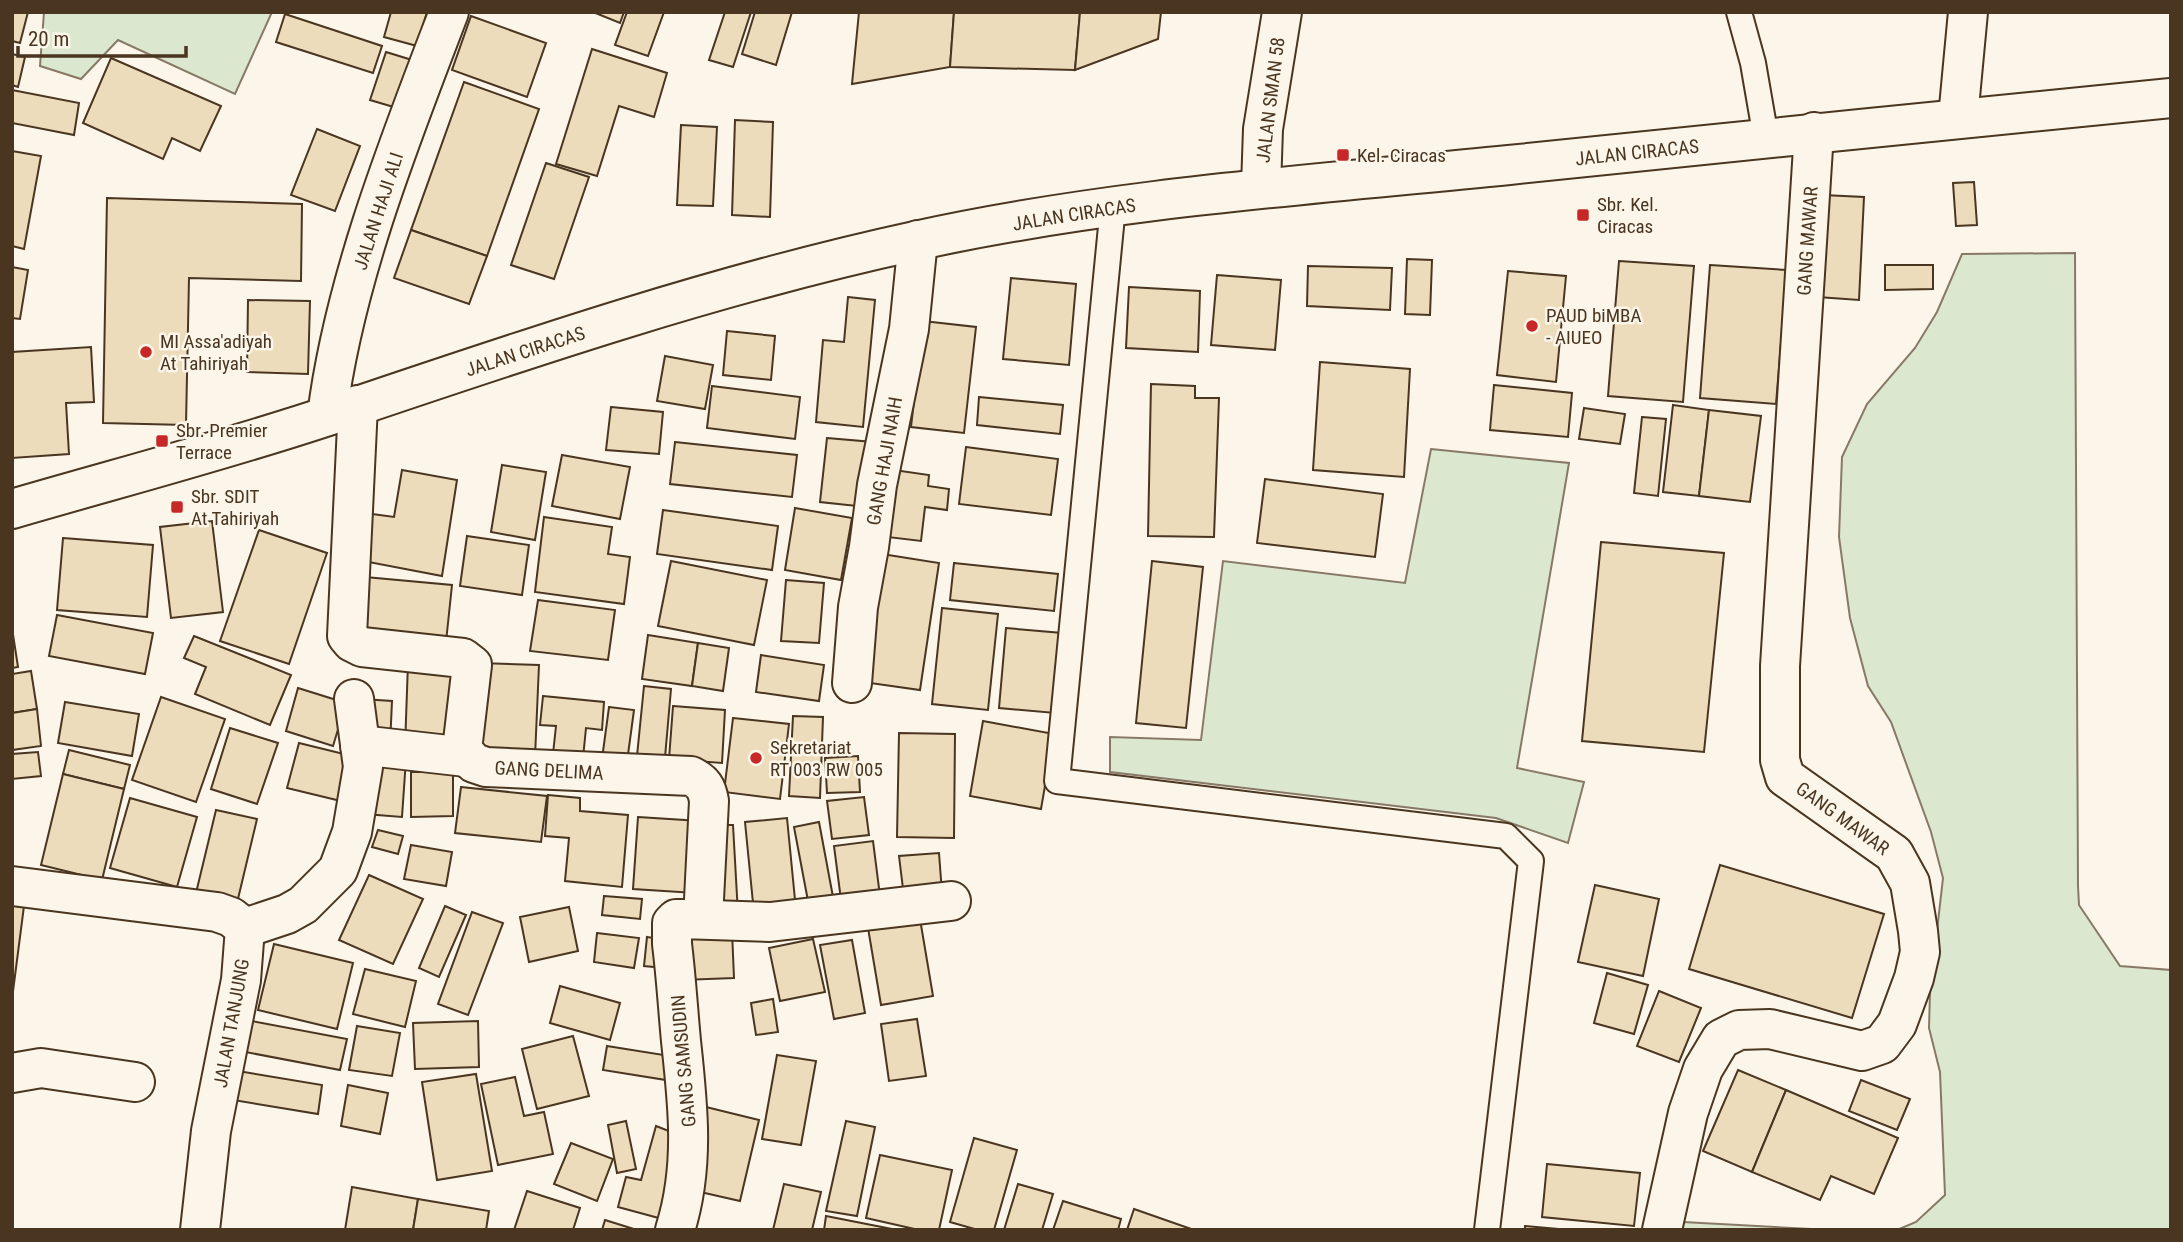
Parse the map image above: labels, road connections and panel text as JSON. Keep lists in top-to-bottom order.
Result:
{
  "streets": {
    "street": [
      "JALAN SMAN 58",
      "JALAN CIRACAS",
      "JALAN HAJI ALI",
      "GANG MAWAR",
      "GANG HAJI NAIH",
      "GANG DELIMA",
      "JALAN TANJUNG",
      "GANG SAMSUDIN"
    ]
  },
  "crossings": [
    ["JALAN SMAN 58", "JALAN CIRACAS"],
    ["JALAN CIRACAS", "JALAN HAJI ALI"],
    ["JALAN CIRACAS", "GANG MAWAR"],
    ["JALAN CIRACAS", "GANG HAJI NAIH"],
    ["JALAN CIRACAS", "GANG DELIMA"],
    ["JALAN HAJI ALI", "GANG DELIMA"],
    ["GANG DELIMA", "GANG SAMSUDIN"]
  ],
  "places": {
    "transit": [
      "Kel. Ciracas",
      "Sbr. Kel. Ciracas",
      "Sbr. Premier Terrace",
      "Sbr. SDIT At Tahiriyah"
    ],
    "other": ["PAUD biMBA - AIUEO", "MI Assa'adiyah At Tahiriyah", "Sekretariat RT 003 RW 005"]
  },
  "scale_bar": "20 m"
}
